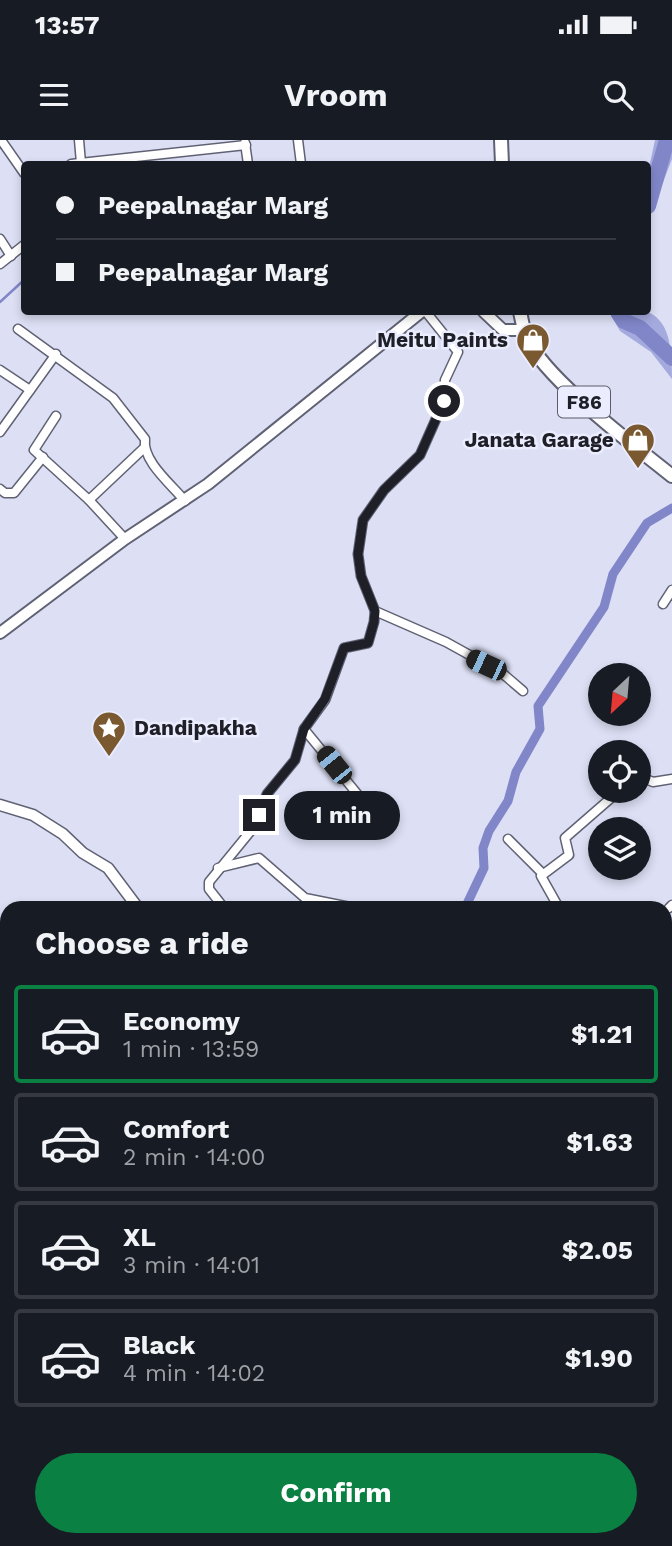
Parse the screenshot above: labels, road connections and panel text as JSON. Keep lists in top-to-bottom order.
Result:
{
  "streets": {
    "main road": ["F86"]
  },
  "places": {
    "shop": ["Meitu Paints", "Janata Garage"],
    "place": ["Dandipakha"]
  },
  "north": "bottom left",
  "page": {
    "status": "13:57",
    "header": "Vroom",
    "banner": ["Peepalnagar Marg", "Peepalnagar Marg"],
    "bubble": "1 min",
    "heading": "Choose a ride",
    "list": [
      {
        "name": "Economy",
        "note": "1 min · 13:59",
        "value": "$1.21"
      },
      {
        "name": "Comfort",
        "note": "2 min · 14:00",
        "value": "$1.63"
      },
      {
        "name": "XL",
        "note": "3 min · 14:01",
        "value": "$2.05"
      },
      {
        "name": "Black",
        "note": "4 min · 14:02",
        "value": "$1.90"
      }
    ],
    "buttons": "Confirm"
  }
}
